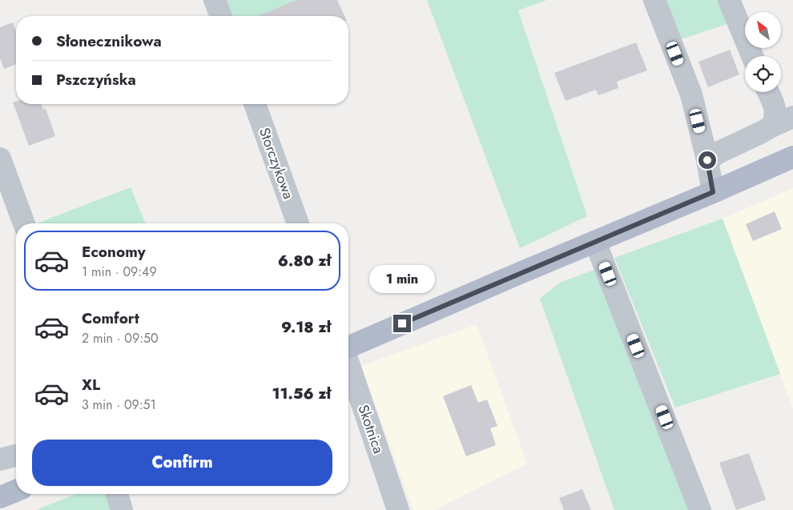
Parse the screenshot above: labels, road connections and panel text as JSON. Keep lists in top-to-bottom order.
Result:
{
  "streets": {
    "street": ["Storczykowa", "Skotnica"]
  },
  "north": "top left",
  "page": {
    "banner": ["Słonecznikowa", "Pszczyńska"],
    "list": [
      {
        "name": "Economy",
        "note": "1 min · 09:49",
        "value": "6.80 zł"
      },
      {
        "name": "Comfort",
        "note": "2 min · 09:50",
        "value": "9.18 zł"
      },
      {
        "name": "XL",
        "note": "3 min · 09:51",
        "value": "11.56 zł"
      }
    ],
    "bubble": "1 min",
    "buttons": "Confirm"
  }
}
